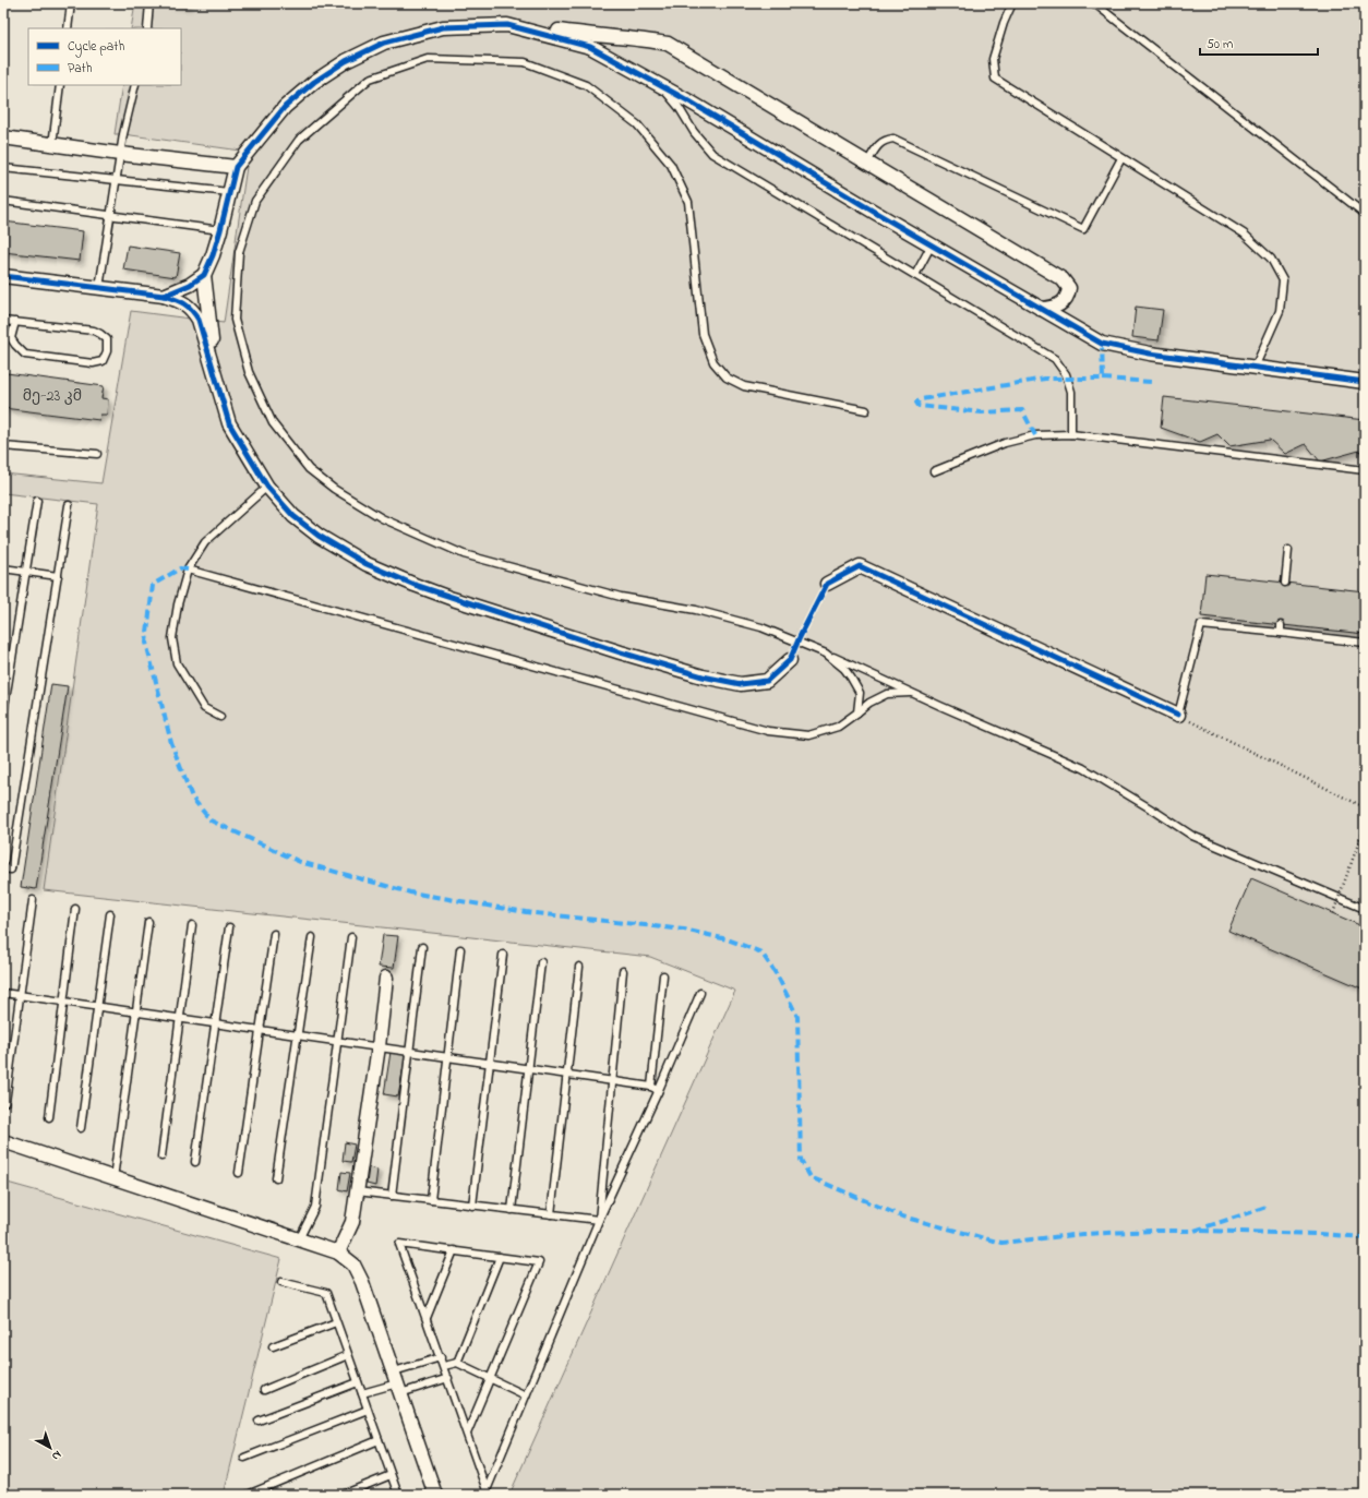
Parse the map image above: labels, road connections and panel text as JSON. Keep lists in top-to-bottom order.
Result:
{
  "house_numbers": ["მე-23 კმ"],
  "legend": ["Cycle path", "Path"],
  "scale_bar": "50 m",
  "north": "bottom right"
}
